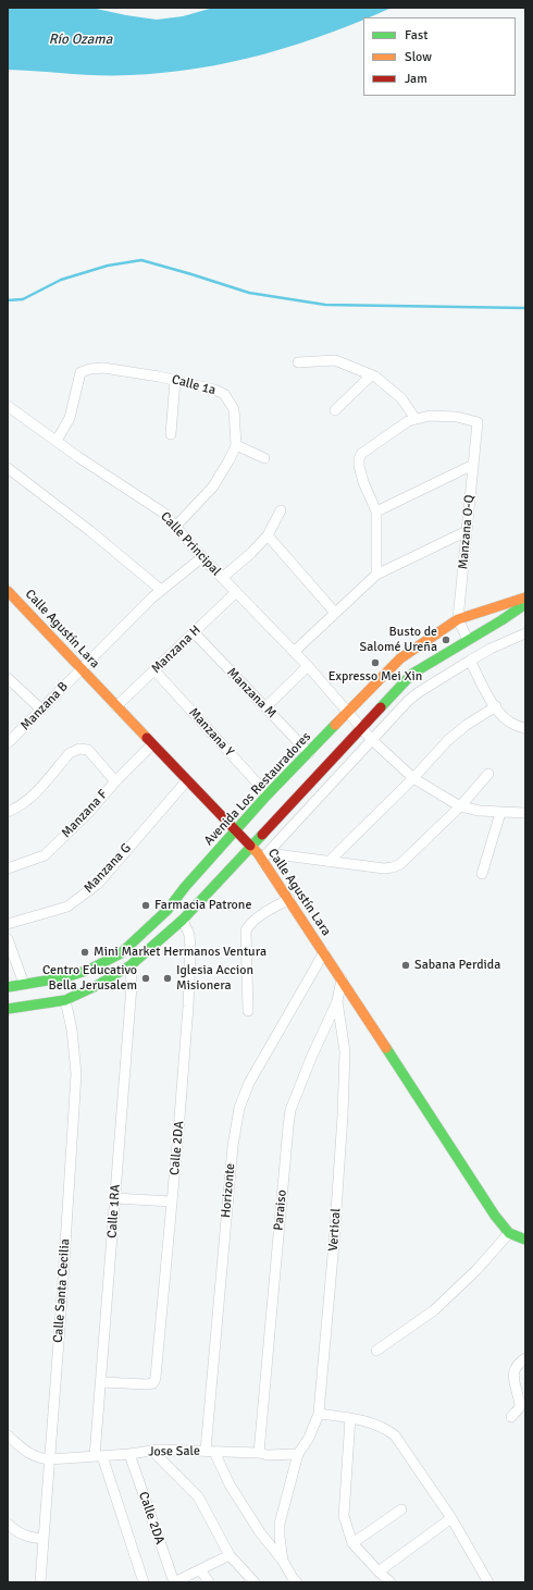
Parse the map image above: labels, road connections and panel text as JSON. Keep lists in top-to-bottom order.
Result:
{
  "streets": {
    "street": [
      "Calle 1a",
      "Manzana O-Q",
      "Calle Principal",
      "Calle Agustín Lara",
      "Manzana H",
      "Manzana M",
      "Manzana B",
      "Manzana Y",
      "Avenida Los Restauradores",
      "Manzana F",
      "Manzana G",
      "Calle 2DA",
      "Horizonte",
      "Paraiso",
      "Calle 1RA",
      "Vertical",
      "Calle Santa Cecilia",
      "Jose Sale"
    ]
  },
  "crossings": [
    ["Calle 1a", "Calle Principal"],
    ["Manzana O-Q", "Avenida Los Restauradores"],
    ["Calle Principal", "Manzana H"],
    ["Calle Principal", "Manzana B"],
    ["Calle Principal", "Avenida Los Restauradores"],
    ["Calle Agustín Lara", "Manzana H"],
    ["Calle Agustín Lara", "Manzana B"],
    ["Calle Agustín Lara", "Avenida Los Restauradores"],
    ["Calle Agustín Lara", "Manzana F"],
    ["Calle Agustín Lara", "Manzana G"],
    ["Calle Agustín Lara", "Horizonte"],
    ["Calle Agustín Lara", "Paraiso"],
    ["Manzana H", "Manzana M"],
    ["Manzana H", "Manzana Y"],
    ["Manzana M", "Avenida Los Restauradores"],
    ["Manzana Y", "Avenida Los Restauradores"],
    ["Calle 2DA", "Calle 1RA"],
    ["Calle 2DA", "Jose Sale"],
    ["Horizonte", "Jose Sale"],
    ["Paraiso", "Vertical"],
    ["Paraiso", "Jose Sale"],
    ["Calle 1RA", "Jose Sale"],
    ["Vertical", "Jose Sale"],
    ["Calle Santa Cecilia", "Jose Sale"]
  ],
  "water": ["Río Ozama"],
  "places": [
    "Busto de Salomé Ureña",
    "Expresso Mei Xin",
    "Farmacia Patrone",
    "Mini Market Hermanos Ventura",
    "Sabana Perdida",
    "Centro Educativo Bella Jerusalem",
    "Iglesia Accion Misionera"
  ],
  "legend": ["Fast", "Slow", "Jam"]
}
